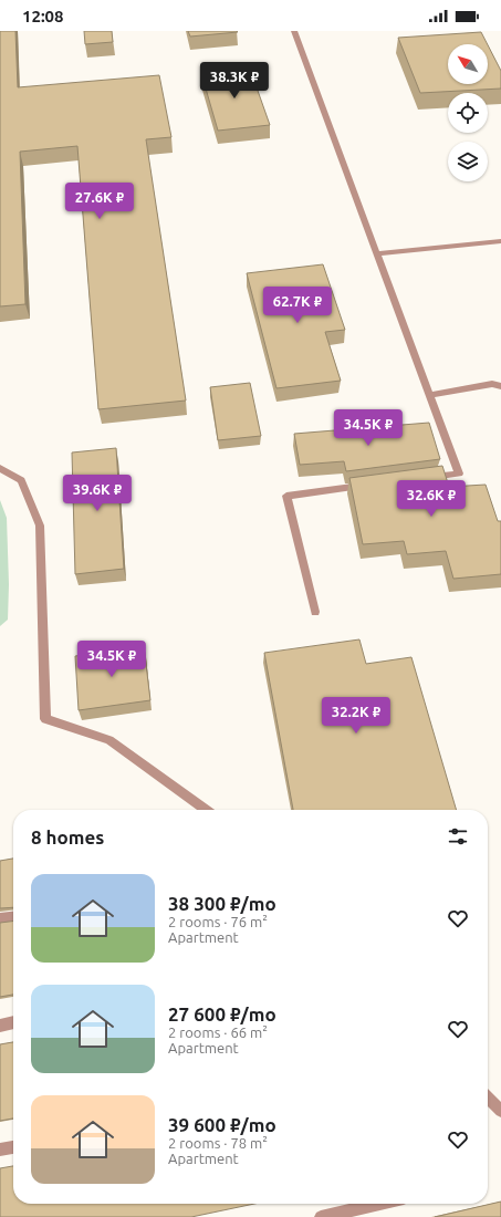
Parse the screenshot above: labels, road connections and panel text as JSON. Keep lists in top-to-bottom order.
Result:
{
  "north": "top left",
  "page": {
    "status": "12:08",
    "price": [
      "38.3K ₽",
      "27.6K ₽",
      "62.7K ₽",
      "34.5K ₽",
      "39.6K ₽",
      "32.6K ₽",
      "34.5K ₽",
      "32.2K ₽"
    ],
    "heading": "8 homes",
    "list": [
      {
        "name": "38 300 ₽/mo",
        "note": "2 rooms · 76 m² · Apartment"
      },
      {
        "name": "27 600 ₽/mo",
        "note": "2 rooms · 66 m² · Apartment"
      },
      {
        "name": "39 600 ₽/mo",
        "note": "2 rooms · 78 m² · Apartment"
      }
    ]
  }
}
